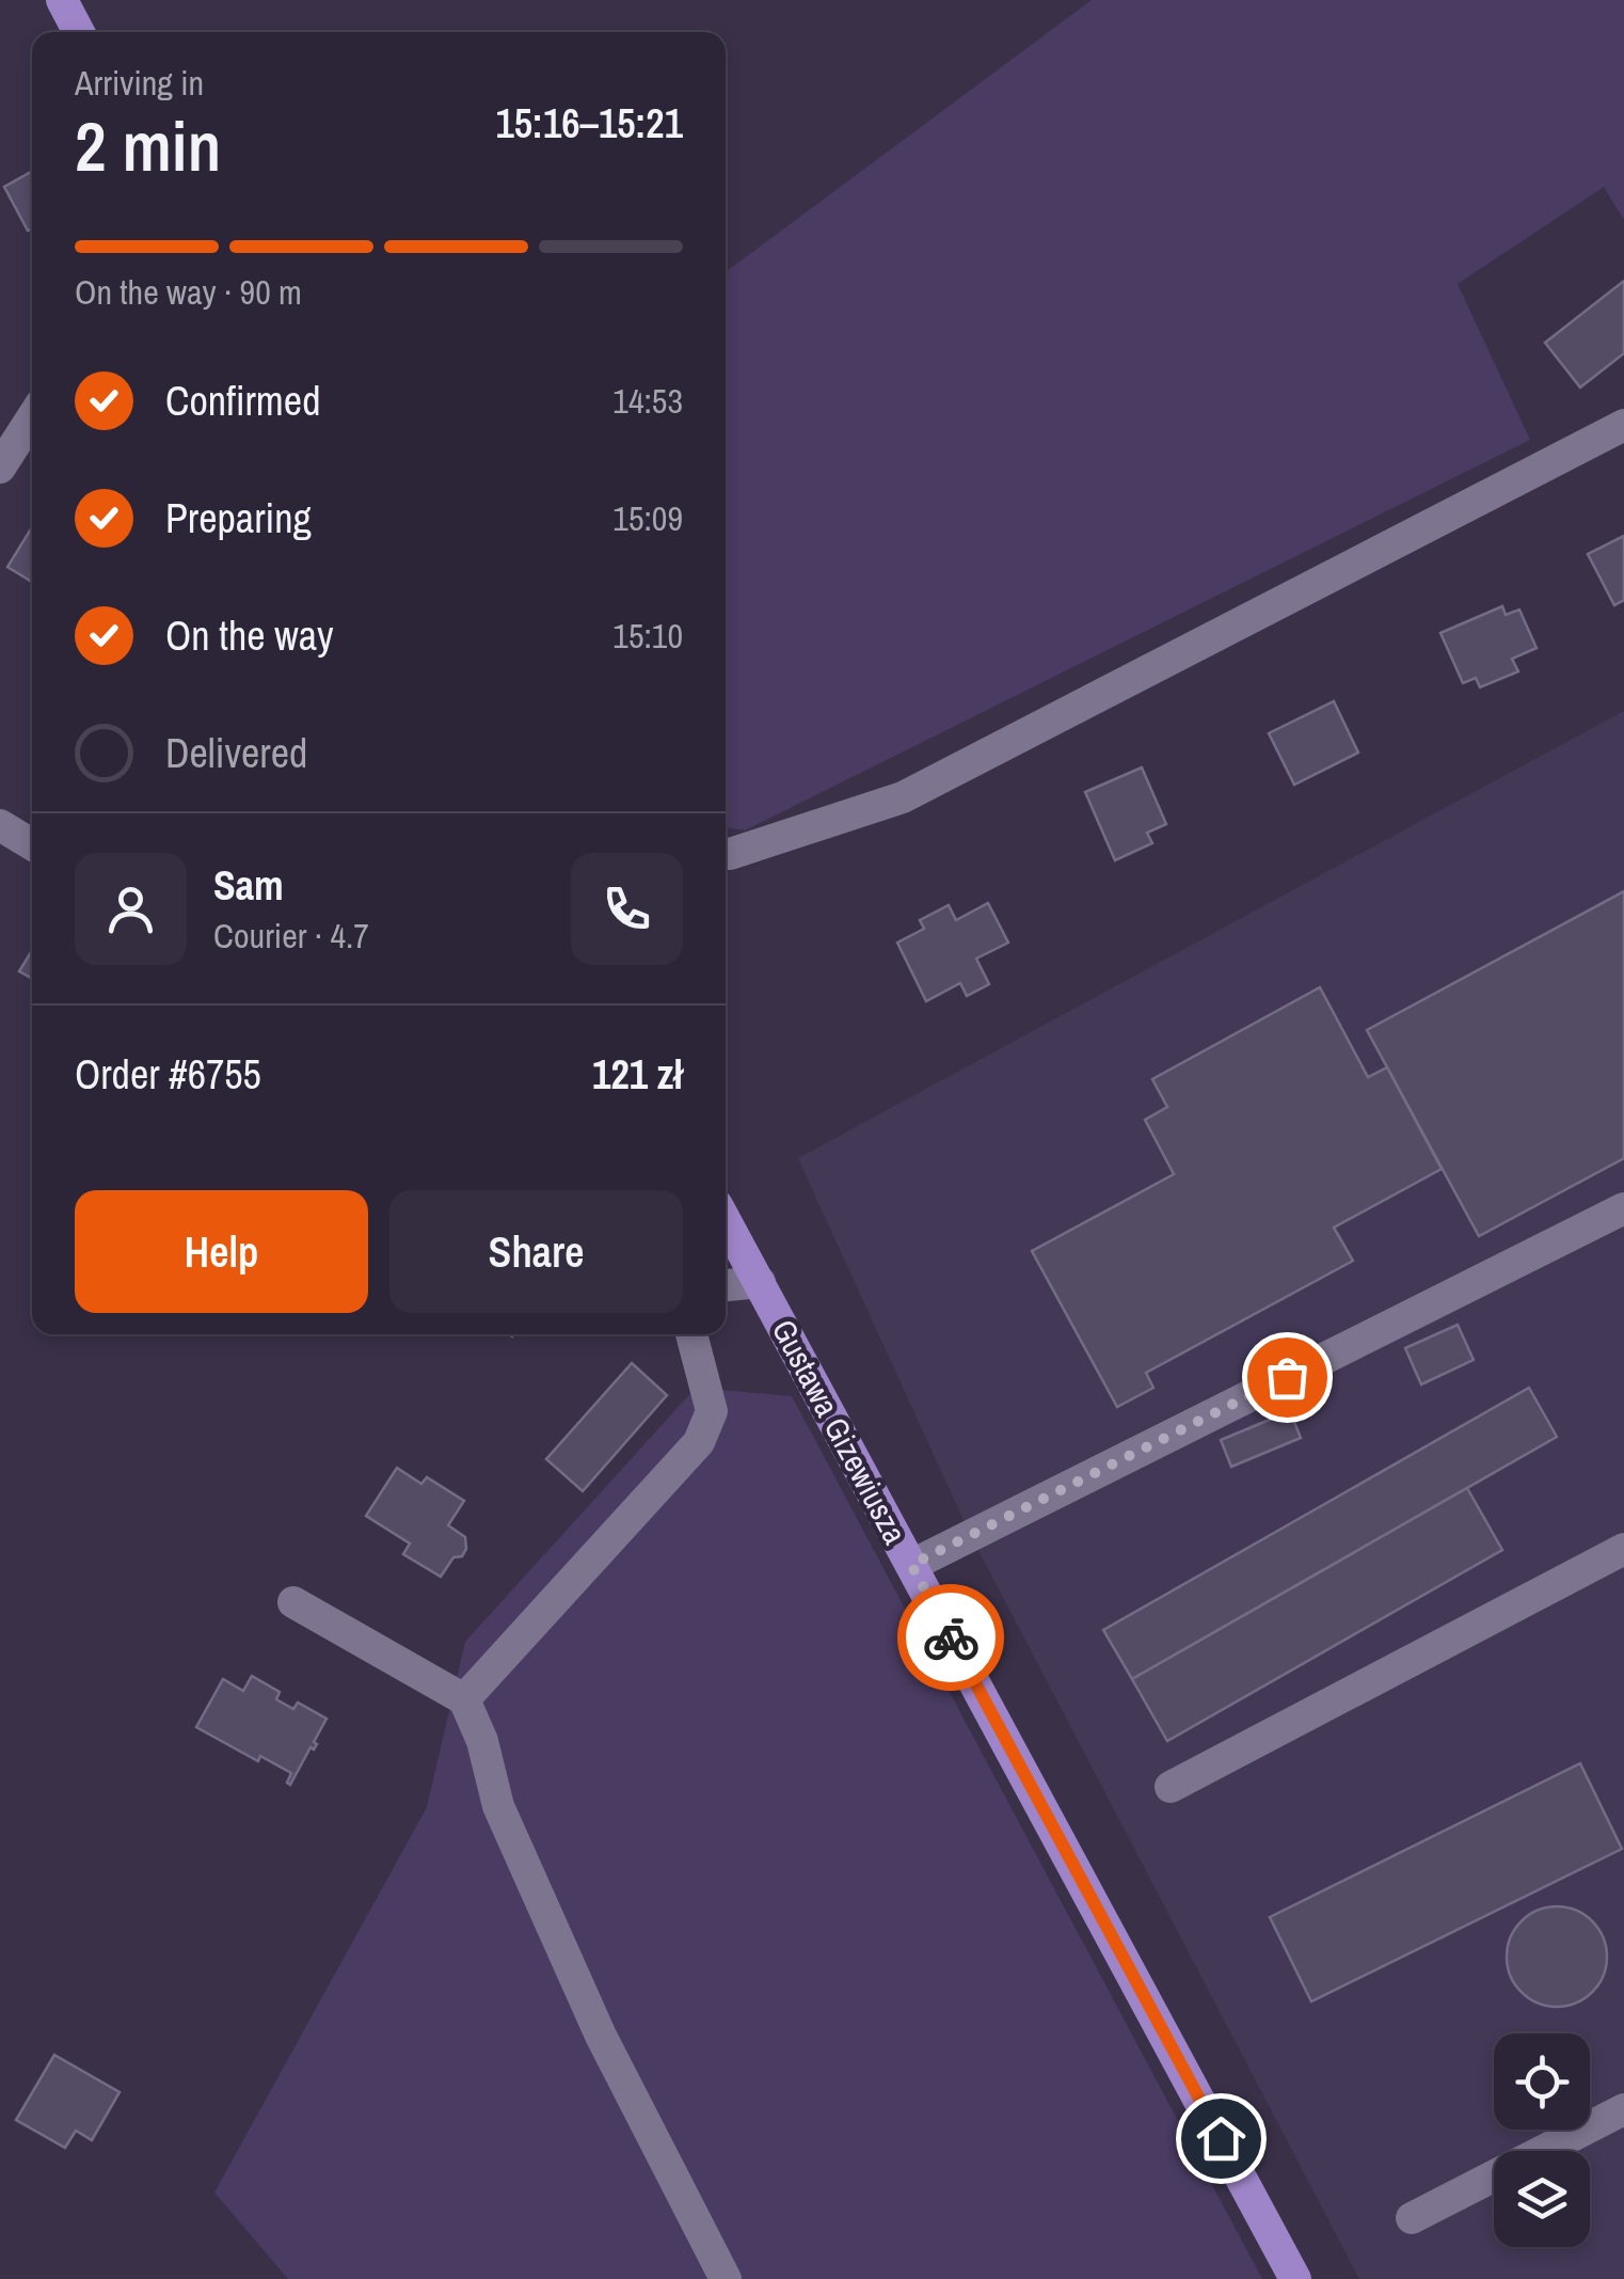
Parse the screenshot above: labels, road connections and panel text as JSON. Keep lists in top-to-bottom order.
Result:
{
  "streets": {
    "main road": ["Gustawa Gizewiusza"]
  },
  "page": {
    "heading": ["2 min", "Arriving in", "15:16–15:21"],
    "panel": [
      "Sam",
      "Courier · 4.7",
      "Order #6755",
      "121 zł"
    ],
    "bar": "On the way · 90 m",
    "list": [
      ["Confirmed", "14:53"],
      ["Preparing", "15:09"],
      ["On the way", "15:10"],
      "Delivered"
    ],
    "buttons": ["Help", "Share"]
  }
}
